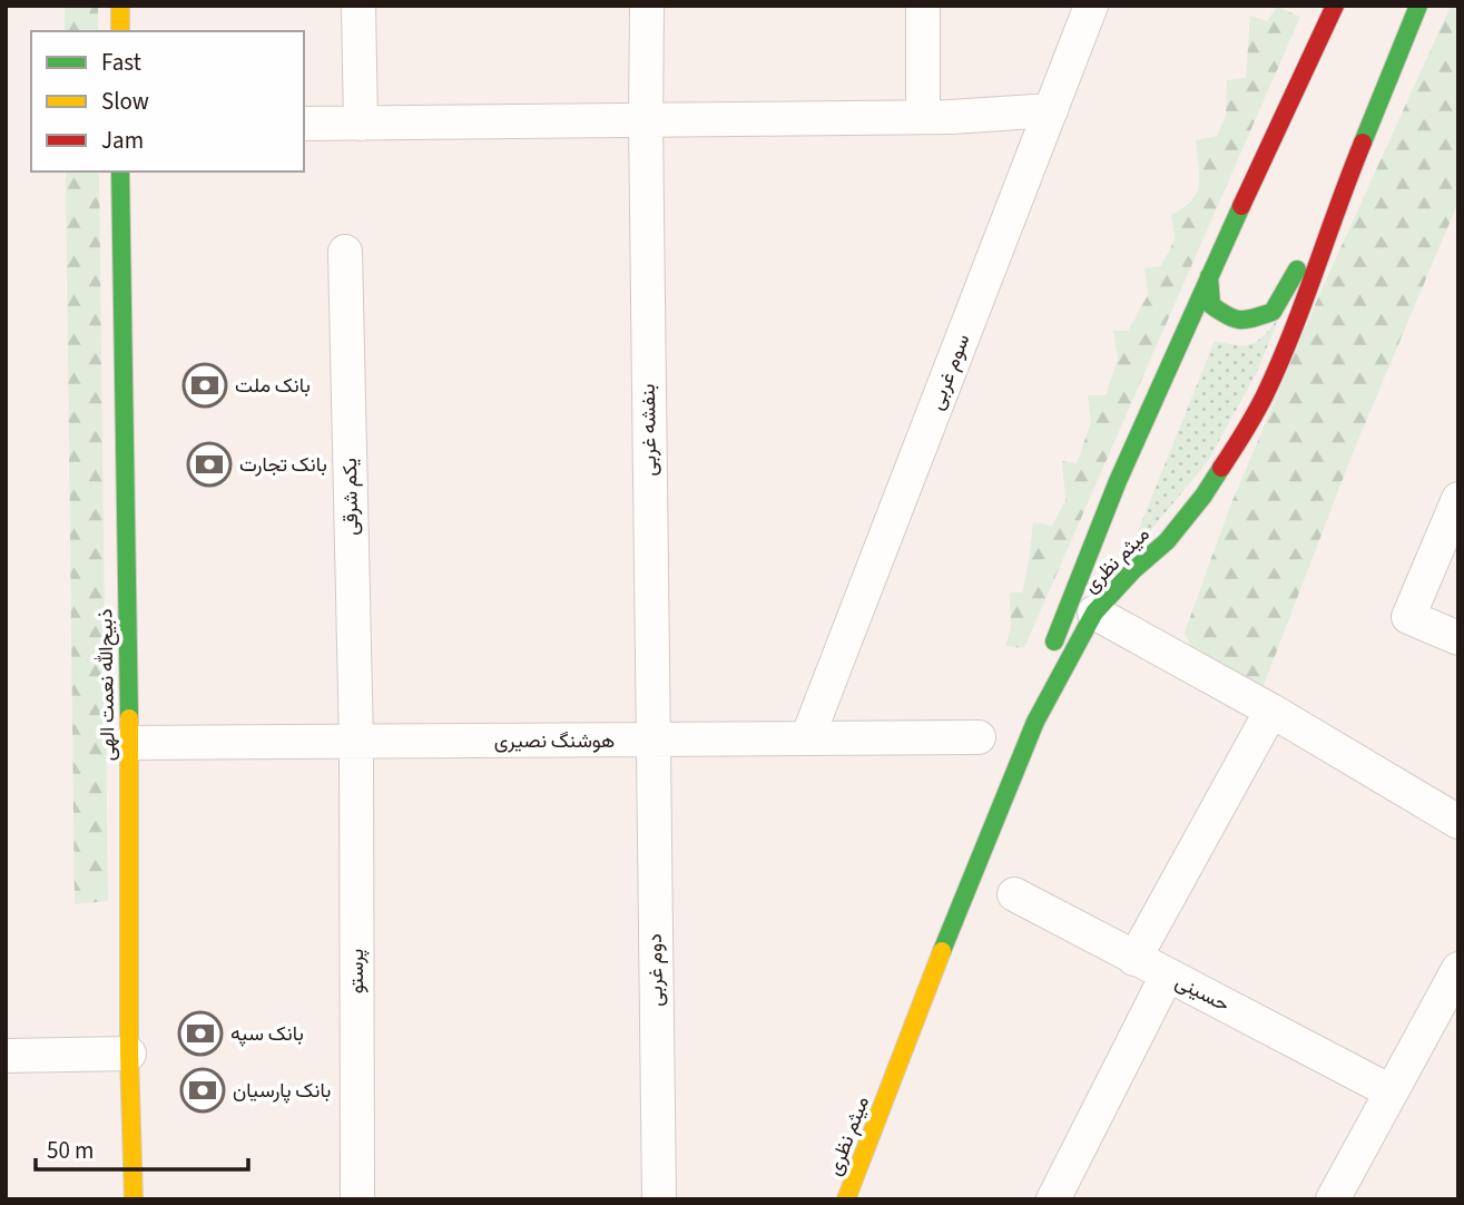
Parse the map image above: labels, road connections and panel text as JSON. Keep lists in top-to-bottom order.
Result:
{
  "streets": {
    "main road": ["میثم نظری", "ذبیح‌الله نعمت الهی"],
    "street": [
      "سوم غربی",
      "بنفشه غربی",
      "یکم شرقی",
      "هوشنگ نصیری",
      "دوم غربی",
      "پرستو",
      "حسینی"
    ]
  },
  "crossings": [
    ["سوم غربی", "هوشنگ نصیری"],
    ["بنفشه غربی", "هوشنگ نصیری"],
    ["بنفشه غربی", "دوم غربی"],
    ["یکم شرقی", "هوشنگ نصیری"],
    ["یکم شرقی", "پرستو"],
    ["ذبیح‌الله نعمت الهی", "هوشنگ نصیری"],
    ["هوشنگ نصیری", "دوم غربی"],
    ["هوشنگ نصیری", "پرستو"]
  ],
  "places": {
    "bank": [
      "بانک ملت",
      "بانک تجارت",
      "بانک سپه",
      "بانک پارسیان"
    ]
  },
  "legend": ["Fast", "Slow", "Jam"],
  "scale_bar": "50 m"
}
